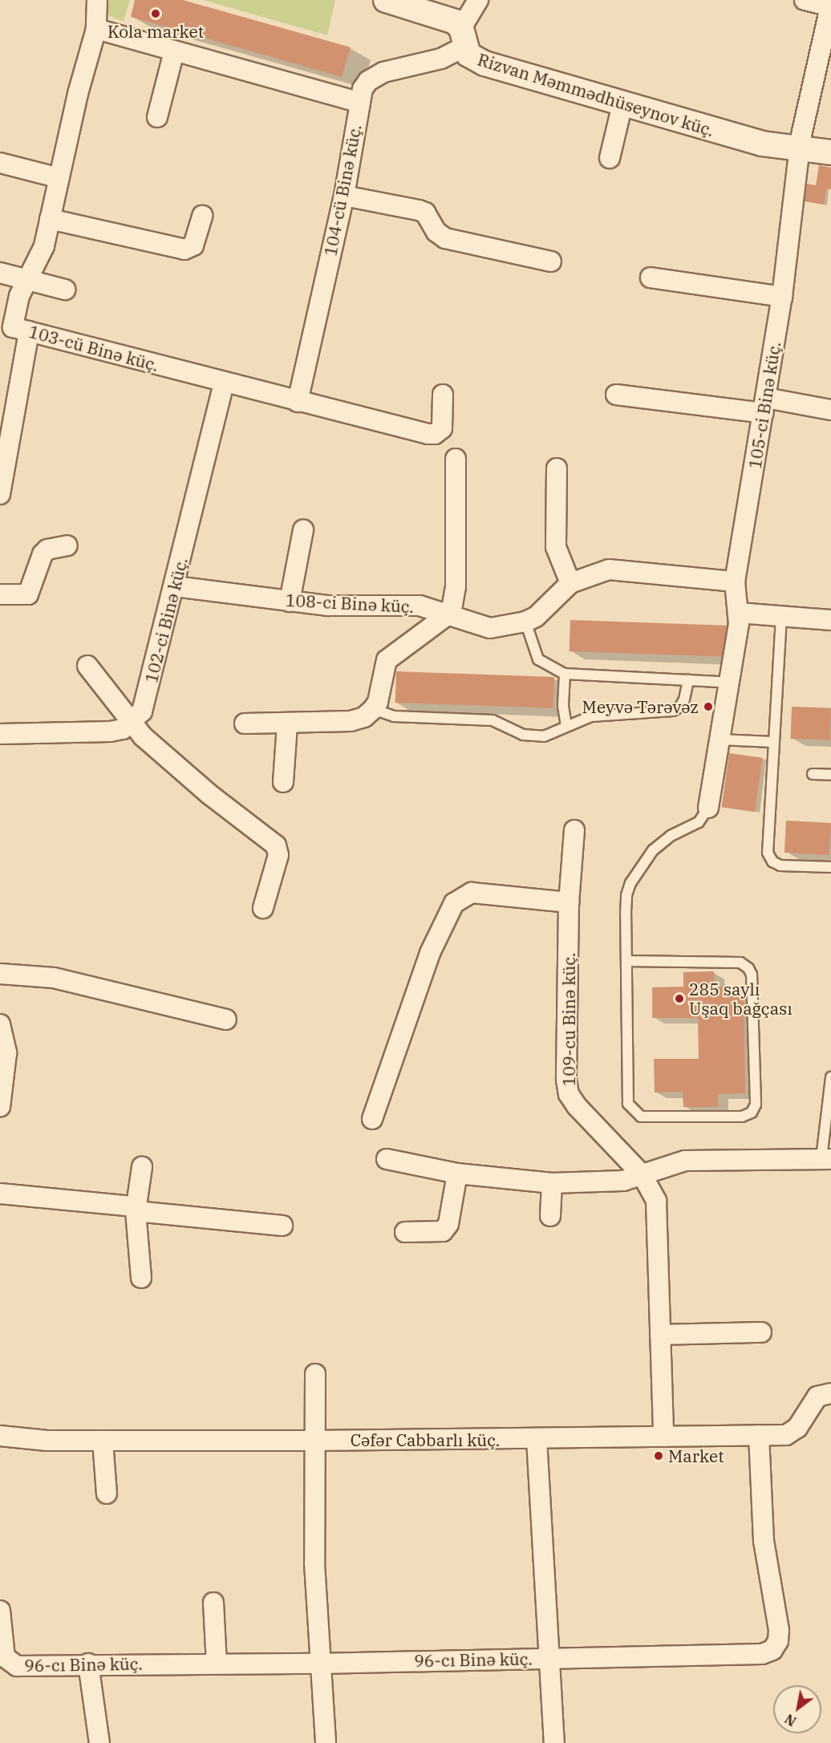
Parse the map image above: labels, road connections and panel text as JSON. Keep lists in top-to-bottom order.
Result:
{
  "streets": {
    "street": [
      "Rizvan Məmmədhüseynov küç.",
      "104-cü Binə küç.",
      "103-cü Binə küç.",
      "105-ci Binə küç.",
      "108-ci Binə küç.",
      "102-ci Binə küç.",
      "109-cu Binə küç.",
      "Cəfər Cabbarlı küç.",
      "96-cı Binə küç."
    ]
  },
  "crossings": [
    ["Rizvan Məmmədhüseynov küç.", "104-cü Binə küç."],
    ["Rizvan Məmmədhüseynov küç.", "105-ci Binə küç."],
    ["104-cü Binə küç.", "103-cü Binə küç."],
    ["103-cü Binə küç.", "102-ci Binə küç."],
    ["105-ci Binə küç.", "108-ci Binə küç."],
    ["108-ci Binə küç.", "102-ci Binə küç."],
    ["109-cu Binə küç.", "Cəfər Cabbarlı küç."],
    ["Cəfər Cabbarlı küç.", "96-cı Binə küç."]
  ],
  "places": [
    "Kola market",
    "Meyvə Tərəvəz",
    "285 saylı Uşaq bağçası",
    "Market"
  ],
  "north": "bottom left"
}
